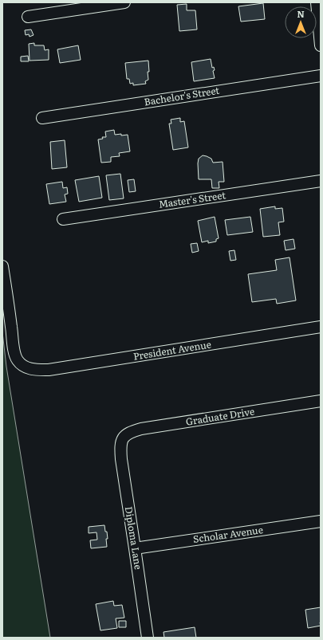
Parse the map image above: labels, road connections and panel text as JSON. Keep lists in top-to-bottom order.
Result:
{
  "streets": {
    "street": [
      "Bachelor's Street",
      "Master's Street",
      "President Avenue",
      "Graduate Drive",
      "Scholar Avenue",
      "Diploma Lane"
    ]
  },
  "crossings": [
    ["Graduate Drive", "Diploma Lane"],
    ["Scholar Avenue", "Diploma Lane"]
  ],
  "north": "top"
}
